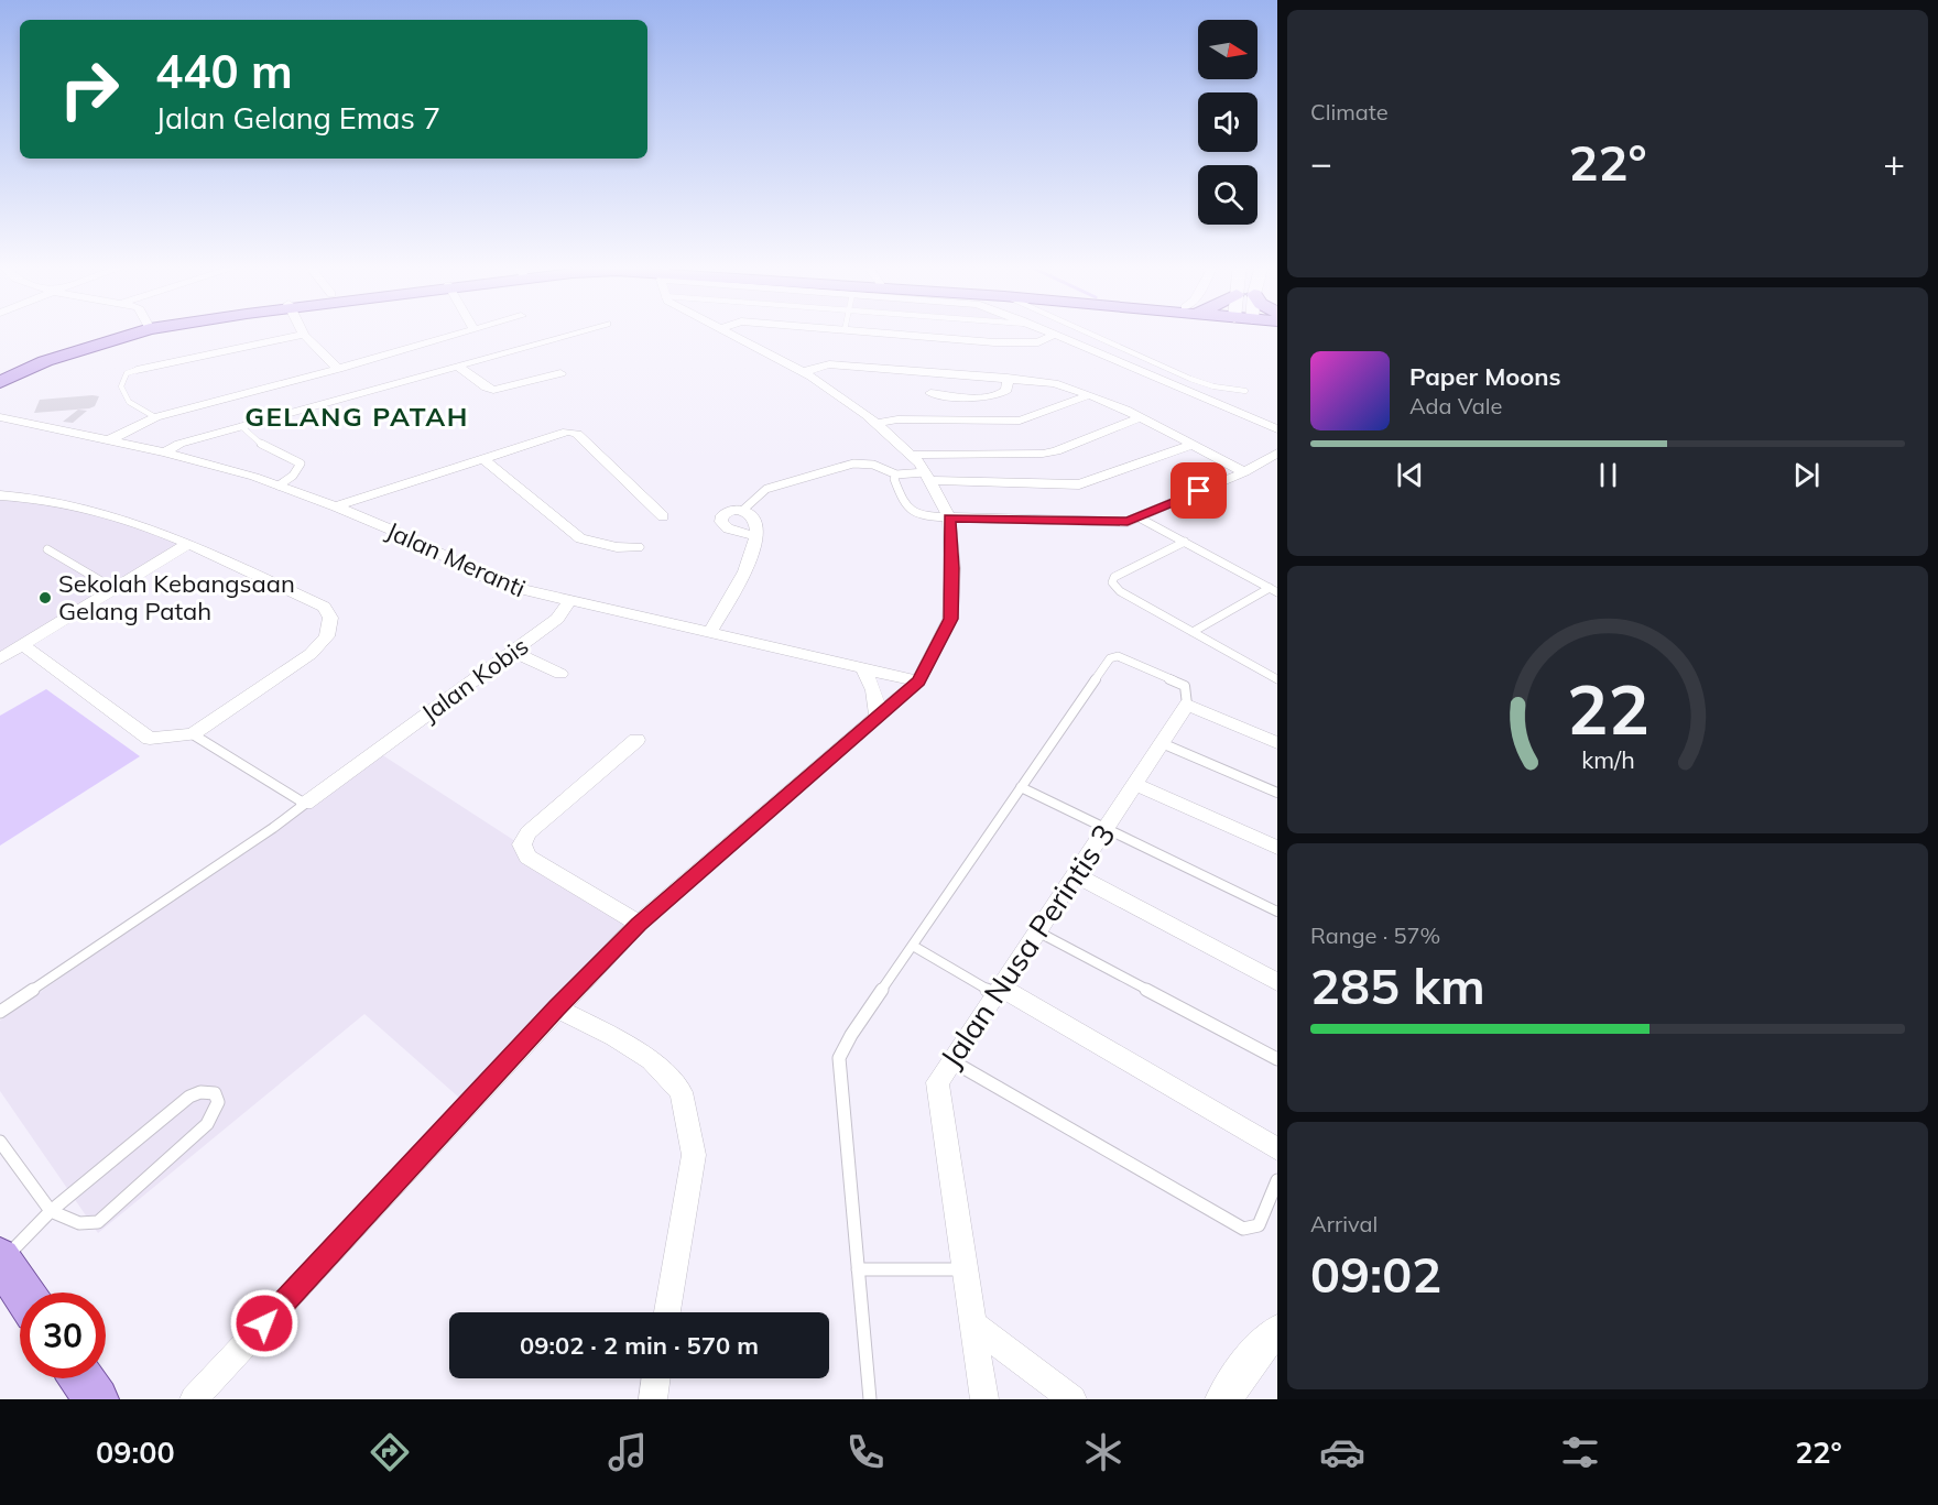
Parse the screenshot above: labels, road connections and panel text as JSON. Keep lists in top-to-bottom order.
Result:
{
  "streets": {
    "street": ["Jalan Meranti", "Jalan Kobis", "Jalan Nusa Perintis 3"]
  },
  "crossings": [
    ["Jalan Meranti", "Jalan Kobis"]
  ],
  "districts": ["GELANG PATAH"],
  "places": ["Sekolah Kebangsaan Gelang Patah"],
  "north": "right",
  "page": {
    "tile": [
      "Climate",
      ["Range · 57%", "285 km"],
      ["Arrival", "09:02"]
    ],
    "turn": ["440 m", "Jalan Gelang Emas 7"],
    "heat": ["−", "22°", "+"],
    "song": ["Paper Moons", "Ada Vale"],
    "limit": "30",
    "trip": "09:02 · 2 min · 570 m",
    "tabs": ["09:00", "22°"],
    "gauge": ["22", "km/h"]
  }
}
